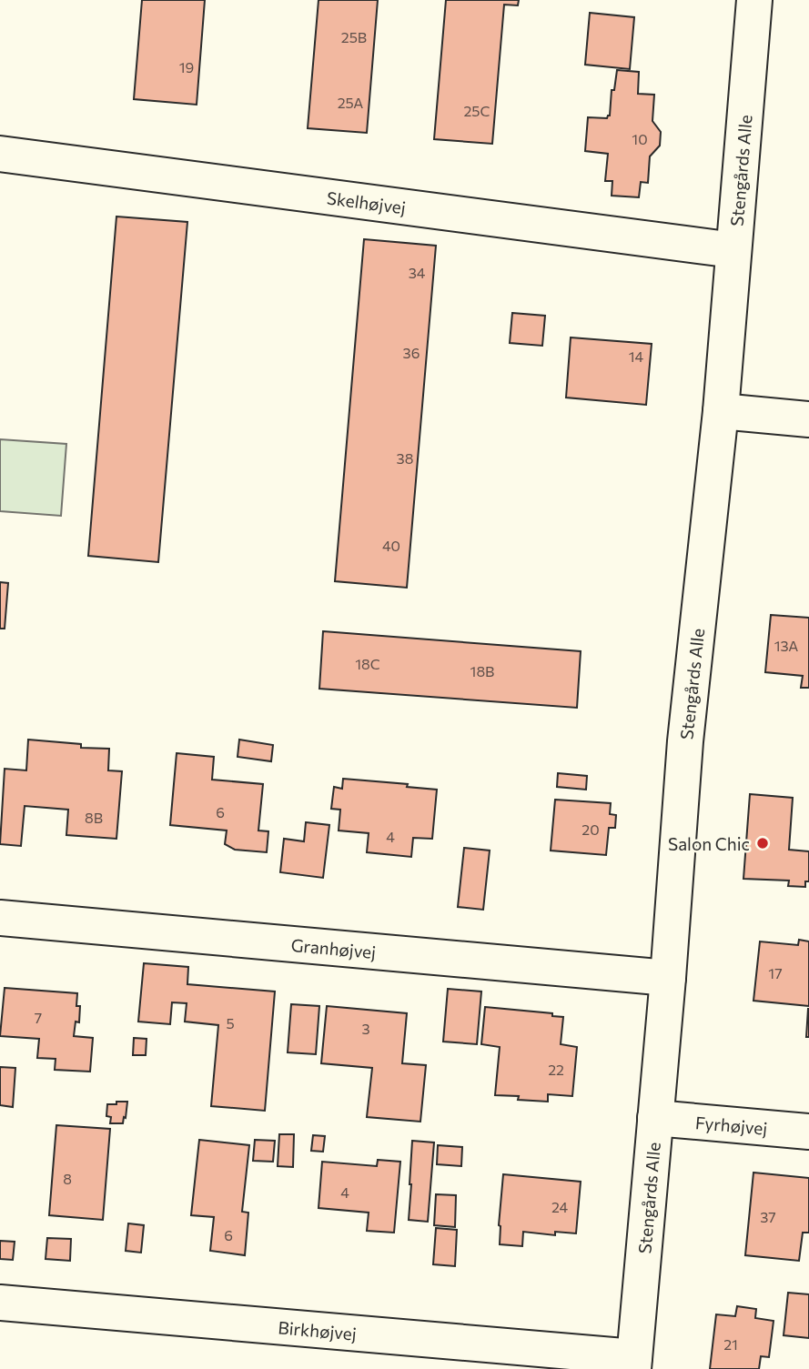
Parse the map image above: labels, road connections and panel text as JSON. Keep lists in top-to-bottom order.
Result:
{
  "streets": {
    "street": [
      "Stengårds Alle",
      "Skelhøjvej",
      "Granhøjvej",
      "Fyrhøjvej",
      "Birkhøjvej"
    ]
  },
  "crossings": [
    ["Stengårds Alle", "Skelhøjvej"],
    ["Stengårds Alle", "Granhøjvej"],
    ["Stengårds Alle", "Fyrhøjvej"],
    ["Stengårds Alle", "Birkhøjvej"]
  ],
  "places": ["Salon Chic"],
  "house_numbers": [
    "25B",
    "19",
    "25A",
    "25C",
    "10",
    "34",
    "36",
    "14",
    "38",
    "40",
    "13A",
    "18C",
    "18B",
    "6",
    "8B",
    "20",
    "4",
    "17",
    "7",
    "5",
    "3",
    "22",
    "8",
    "4",
    "24",
    "37",
    "6",
    "21"
  ]
}
